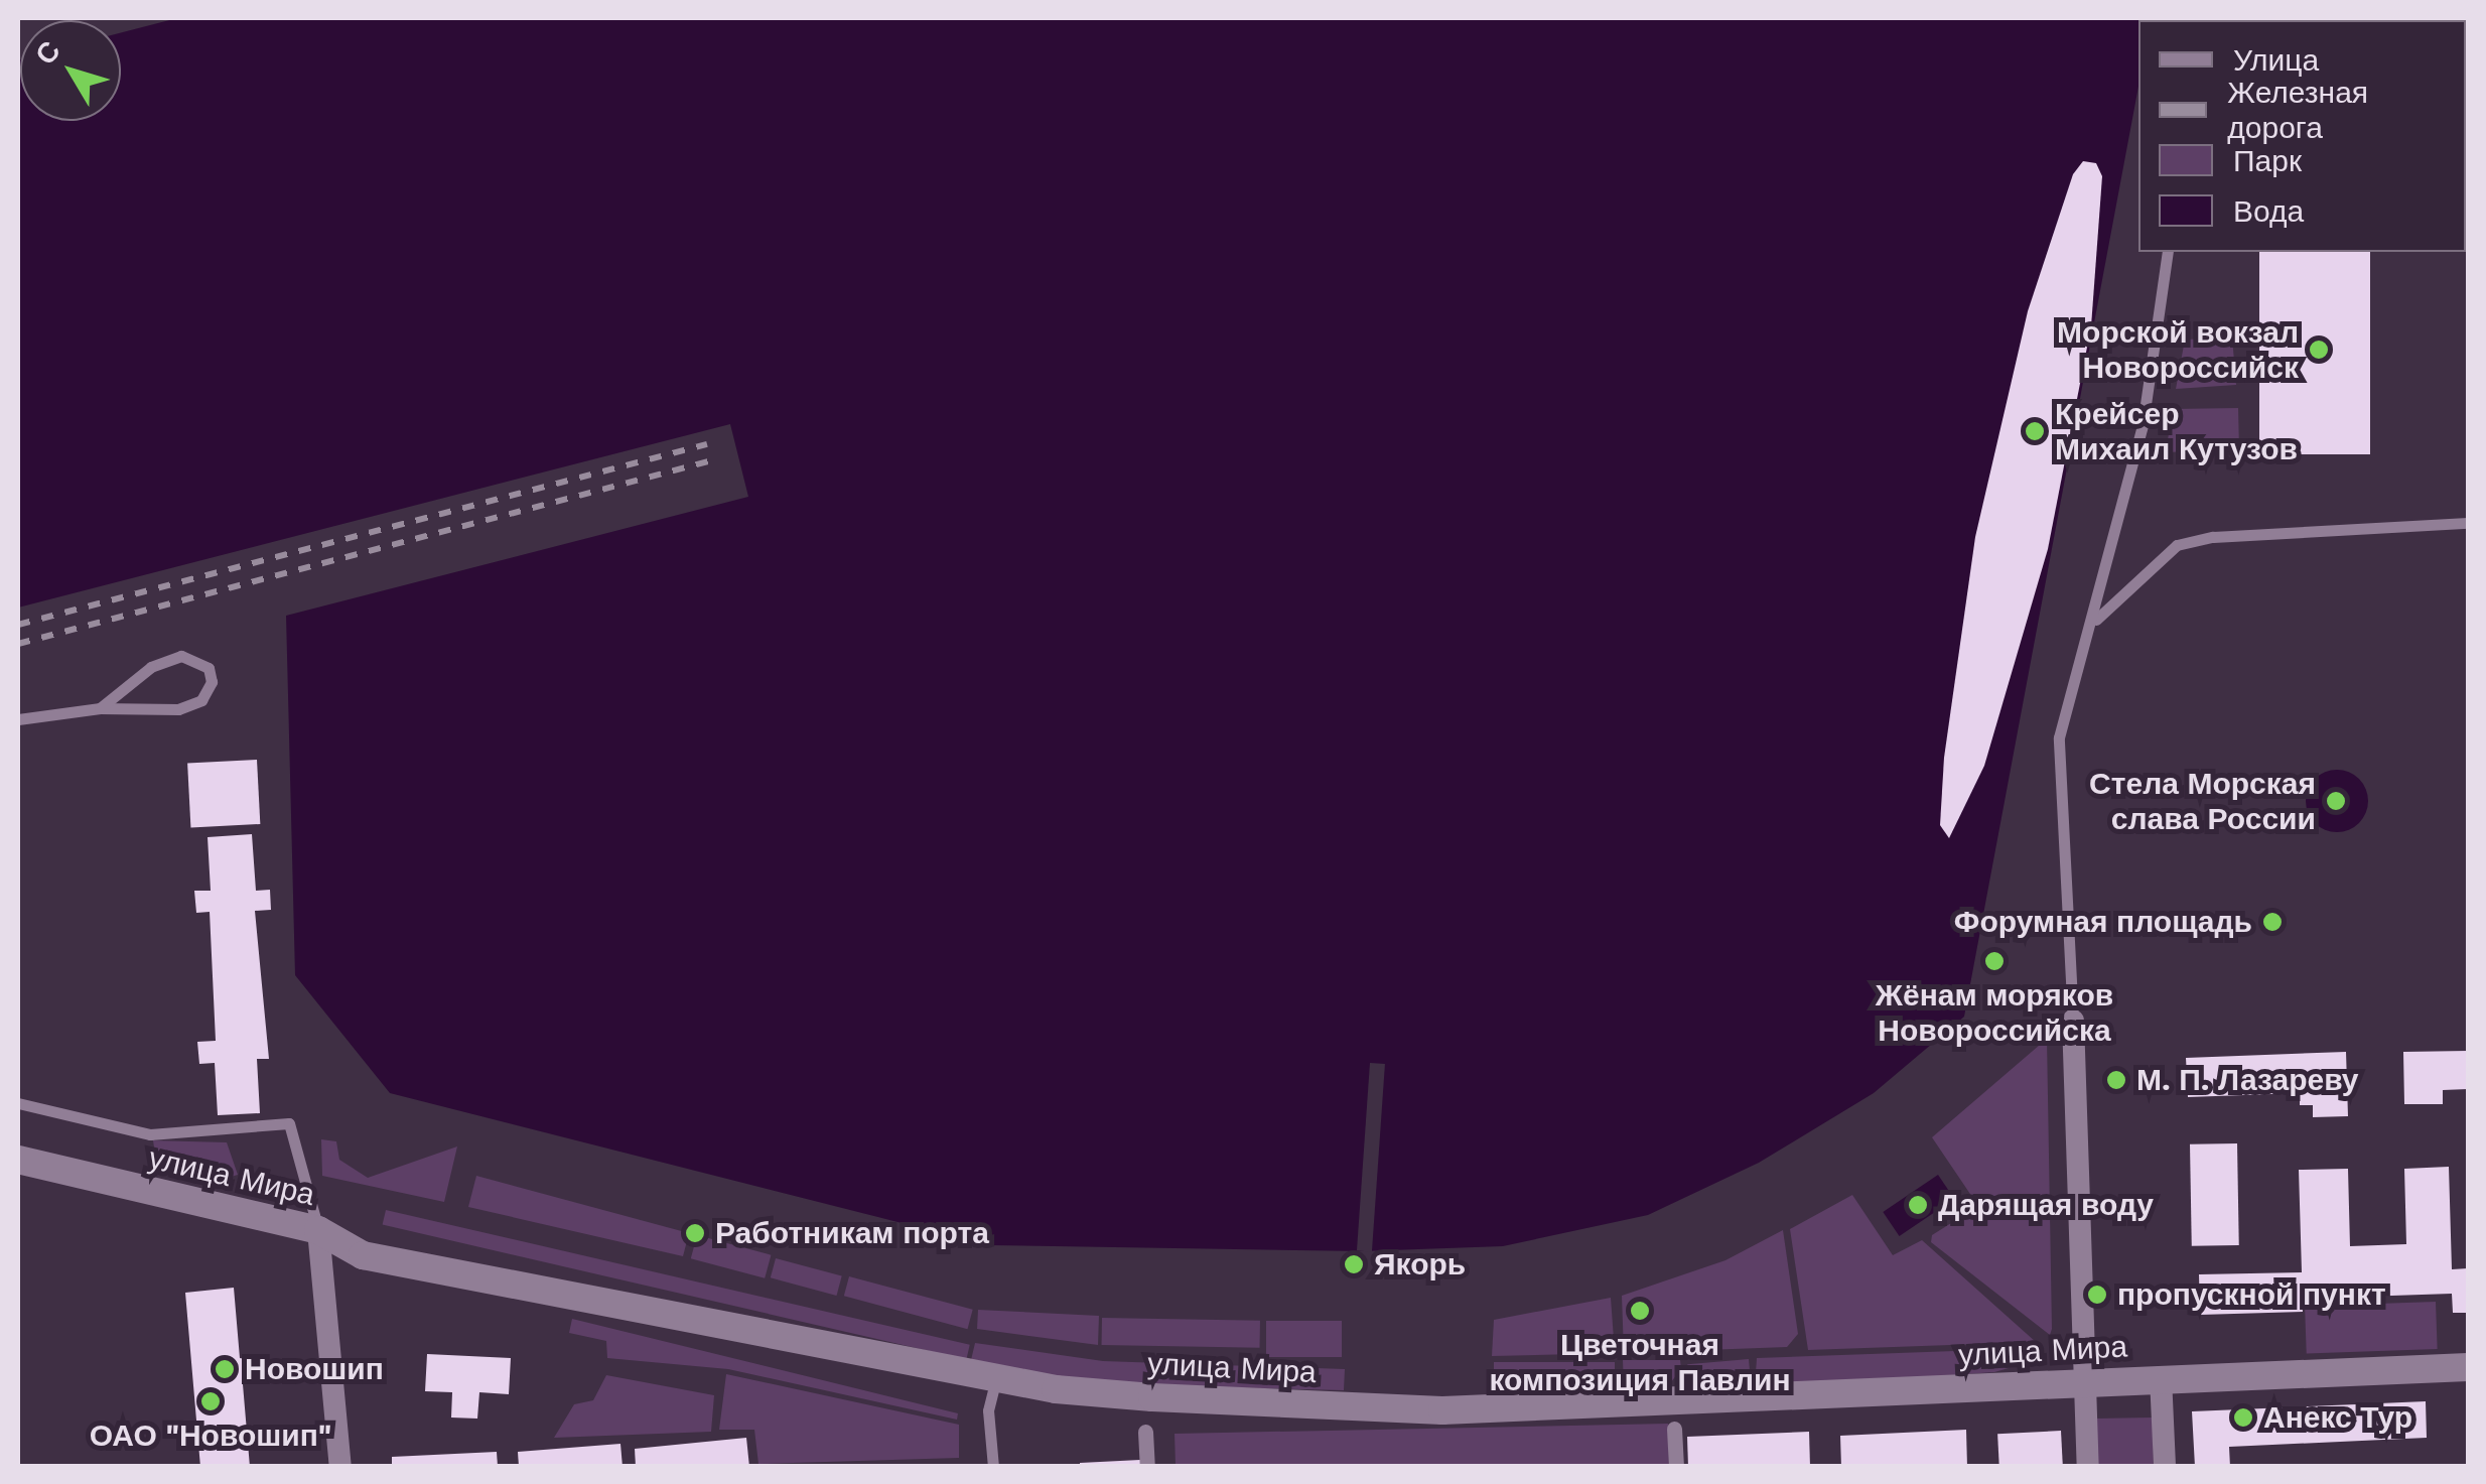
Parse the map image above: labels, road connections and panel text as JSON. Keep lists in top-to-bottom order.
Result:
{
  "streets": {
    "street": ["улица Мира"]
  },
  "places": [
    "Морской вокзал Новороссийск",
    "Крейсер Михаил Кутузов",
    "Стела Морская слава России",
    "Форумная площадь",
    "Жёнам моряков Новороссийска",
    "М. П. Лазареву",
    "Дарящая воду",
    "Работникам порта",
    "Якорь",
    "пропускной пункт",
    "Цветочная композиция Павлин",
    "Новошип",
    "ОАО \"Новошип\"",
    "Анекс Тур"
  ],
  "legend": [
    "Улица",
    "Железная дорога",
    "Парк",
    "Вода"
  ],
  "north": "top left"
}
